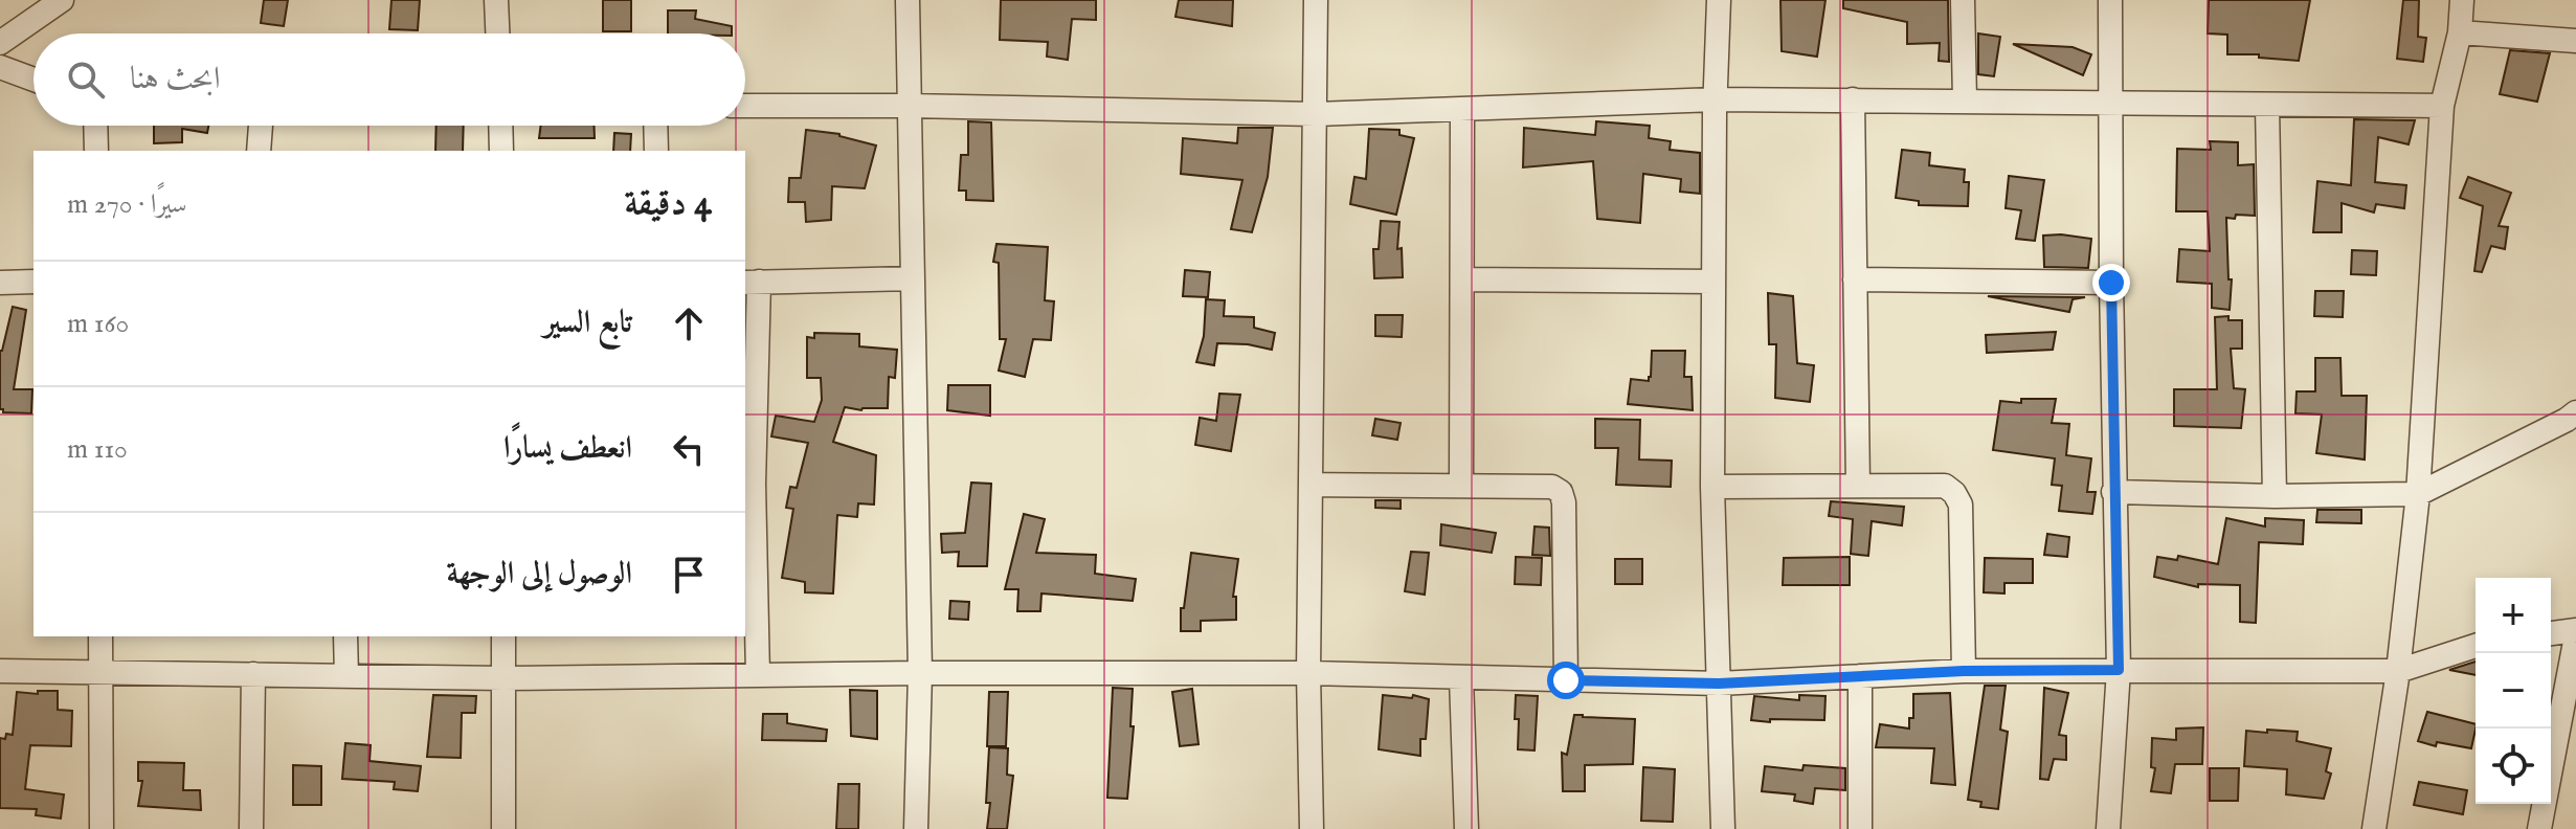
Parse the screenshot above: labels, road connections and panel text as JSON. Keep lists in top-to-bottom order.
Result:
{
  "page": {
    "search": "ابحث هنا",
    "heading": ["4 دقيقة", "سيرًا · 270 m"],
    "list": [
      ["تابع السير", "160 m"],
      ["انعطف يسارًا", "110 m"],
      "الوصول إلى الوجهة"
    ],
    "map_buttons": ["+", "−"]
  }
}
